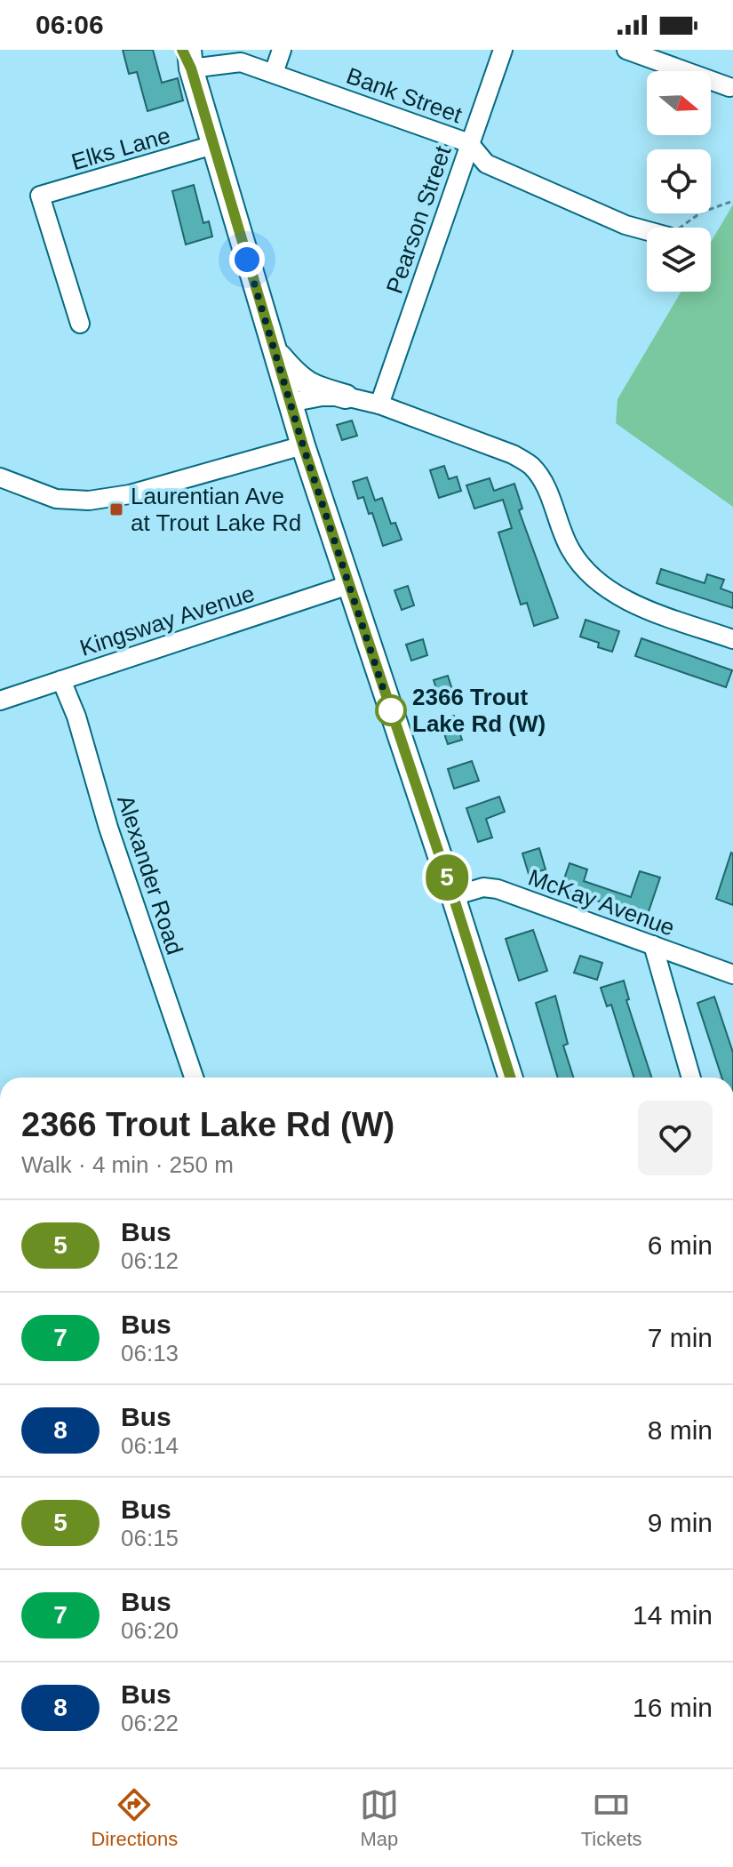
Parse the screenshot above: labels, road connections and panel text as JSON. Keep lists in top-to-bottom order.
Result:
{
  "streets": {
    "street": [
      "Bank Street",
      "Elks Lane",
      "Pearson Street",
      "Kingsway Avenue",
      "Alexander Road",
      "McKay Avenue"
    ]
  },
  "crossings": [
    ["Bank Street", "Pearson Street"],
    ["Kingsway Avenue", "Alexander Road"]
  ],
  "places": {
    "transit": ["Laurentian Ave at Trout Lake Rd"],
    "other": ["2366 Trout Lake Rd (W)"]
  },
  "lines": ["bus line 5"],
  "north": "right",
  "page": {
    "status": "06:06",
    "on_map": "5",
    "heading": ["2366 Trout Lake Rd (W)", "Walk · 4 min · 250 m"],
    "list": [
      {
        "mark": "5",
        "name": "Bus",
        "note": "06:12",
        "value": "6 min"
      },
      {
        "mark": "7",
        "name": "Bus",
        "note": "06:13",
        "value": "7 min"
      },
      {
        "mark": "8",
        "name": "Bus",
        "note": "06:14",
        "value": "8 min"
      },
      {
        "mark": "5",
        "name": "Bus",
        "note": "06:15",
        "value": "9 min"
      },
      {
        "mark": "7",
        "name": "Bus",
        "note": "06:20",
        "value": "14 min"
      },
      {
        "mark": "8",
        "name": "Bus",
        "note": "06:22",
        "value": "16 min"
      }
    ],
    "tabs": ["Directions", "Map", "Tickets"]
  }
}
